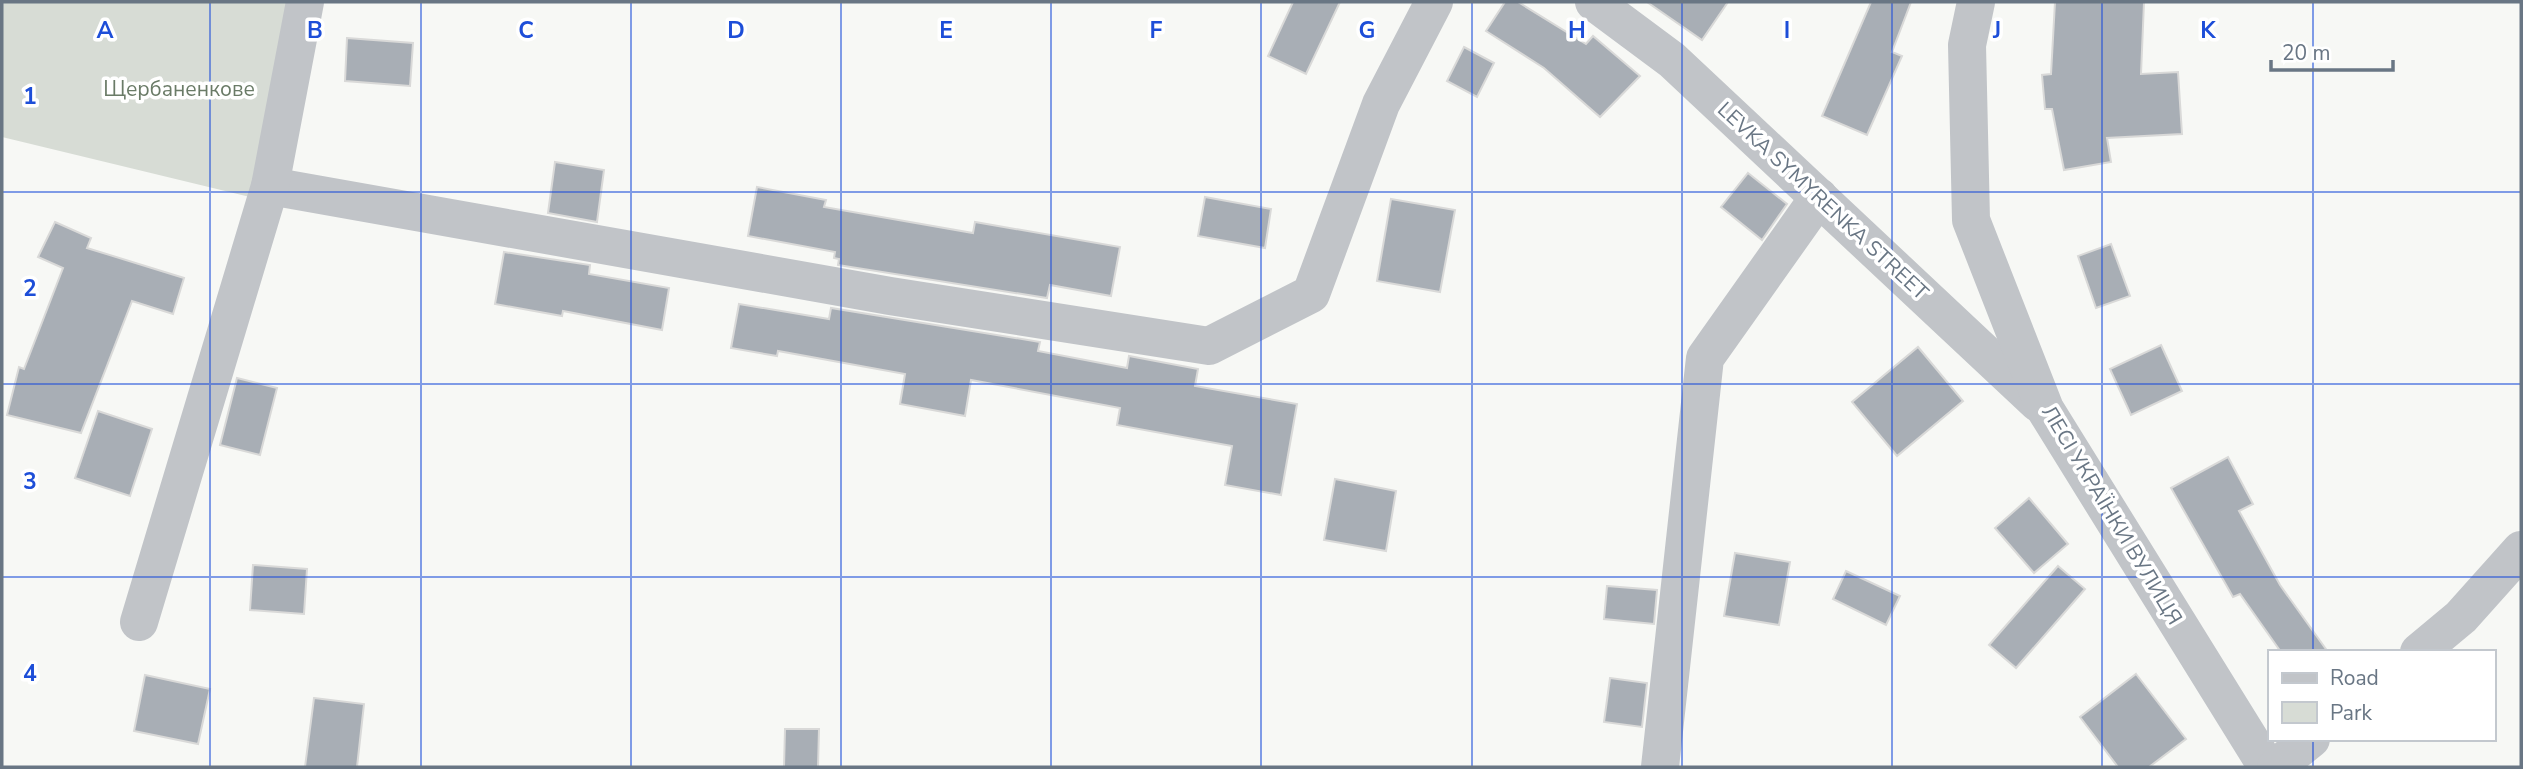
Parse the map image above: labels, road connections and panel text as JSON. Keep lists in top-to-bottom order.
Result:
{
  "streets": {
    "street": ["LEVKA SYMYRENKA STREET", "ЛЕСІ УКРАЇНКИ ВУЛИЦЯ"]
  },
  "crossings": [
    ["LEVKA SYMYRENKA STREET", "ЛЕСІ УКРАЇНКИ ВУЛИЦЯ"]
  ],
  "parks": ["Щербаненкове"],
  "legend": ["Road", "Park"],
  "scale_bar": "20 m",
  "grid": {
    "columns": [
      "A",
      "B",
      "C",
      "D",
      "E",
      "F",
      "G",
      "H",
      "I",
      "J",
      "K"
    ],
    "rows": [
      "1",
      "2",
      "3",
      "4"
    ]
  }
}
